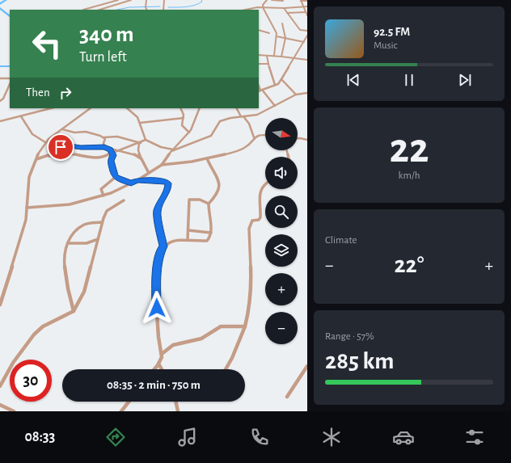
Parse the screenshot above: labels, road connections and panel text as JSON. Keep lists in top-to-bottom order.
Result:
{
  "north": "right",
  "page": {
    "turn": ["340 m", "Turn left"],
    "song": ["92.5 FM", "Music"],
    "then": "Then",
    "tile": [
      ["22", "km/h"],
      "Climate",
      ["Range · 57%", "285 km"]
    ],
    "map_buttons": ["+", "−"],
    "heat": ["−", "22°", "+"],
    "limit": "30",
    "trip": "08:35 · 2 min · 750 m",
    "tabs": "08:33"
  }
}
